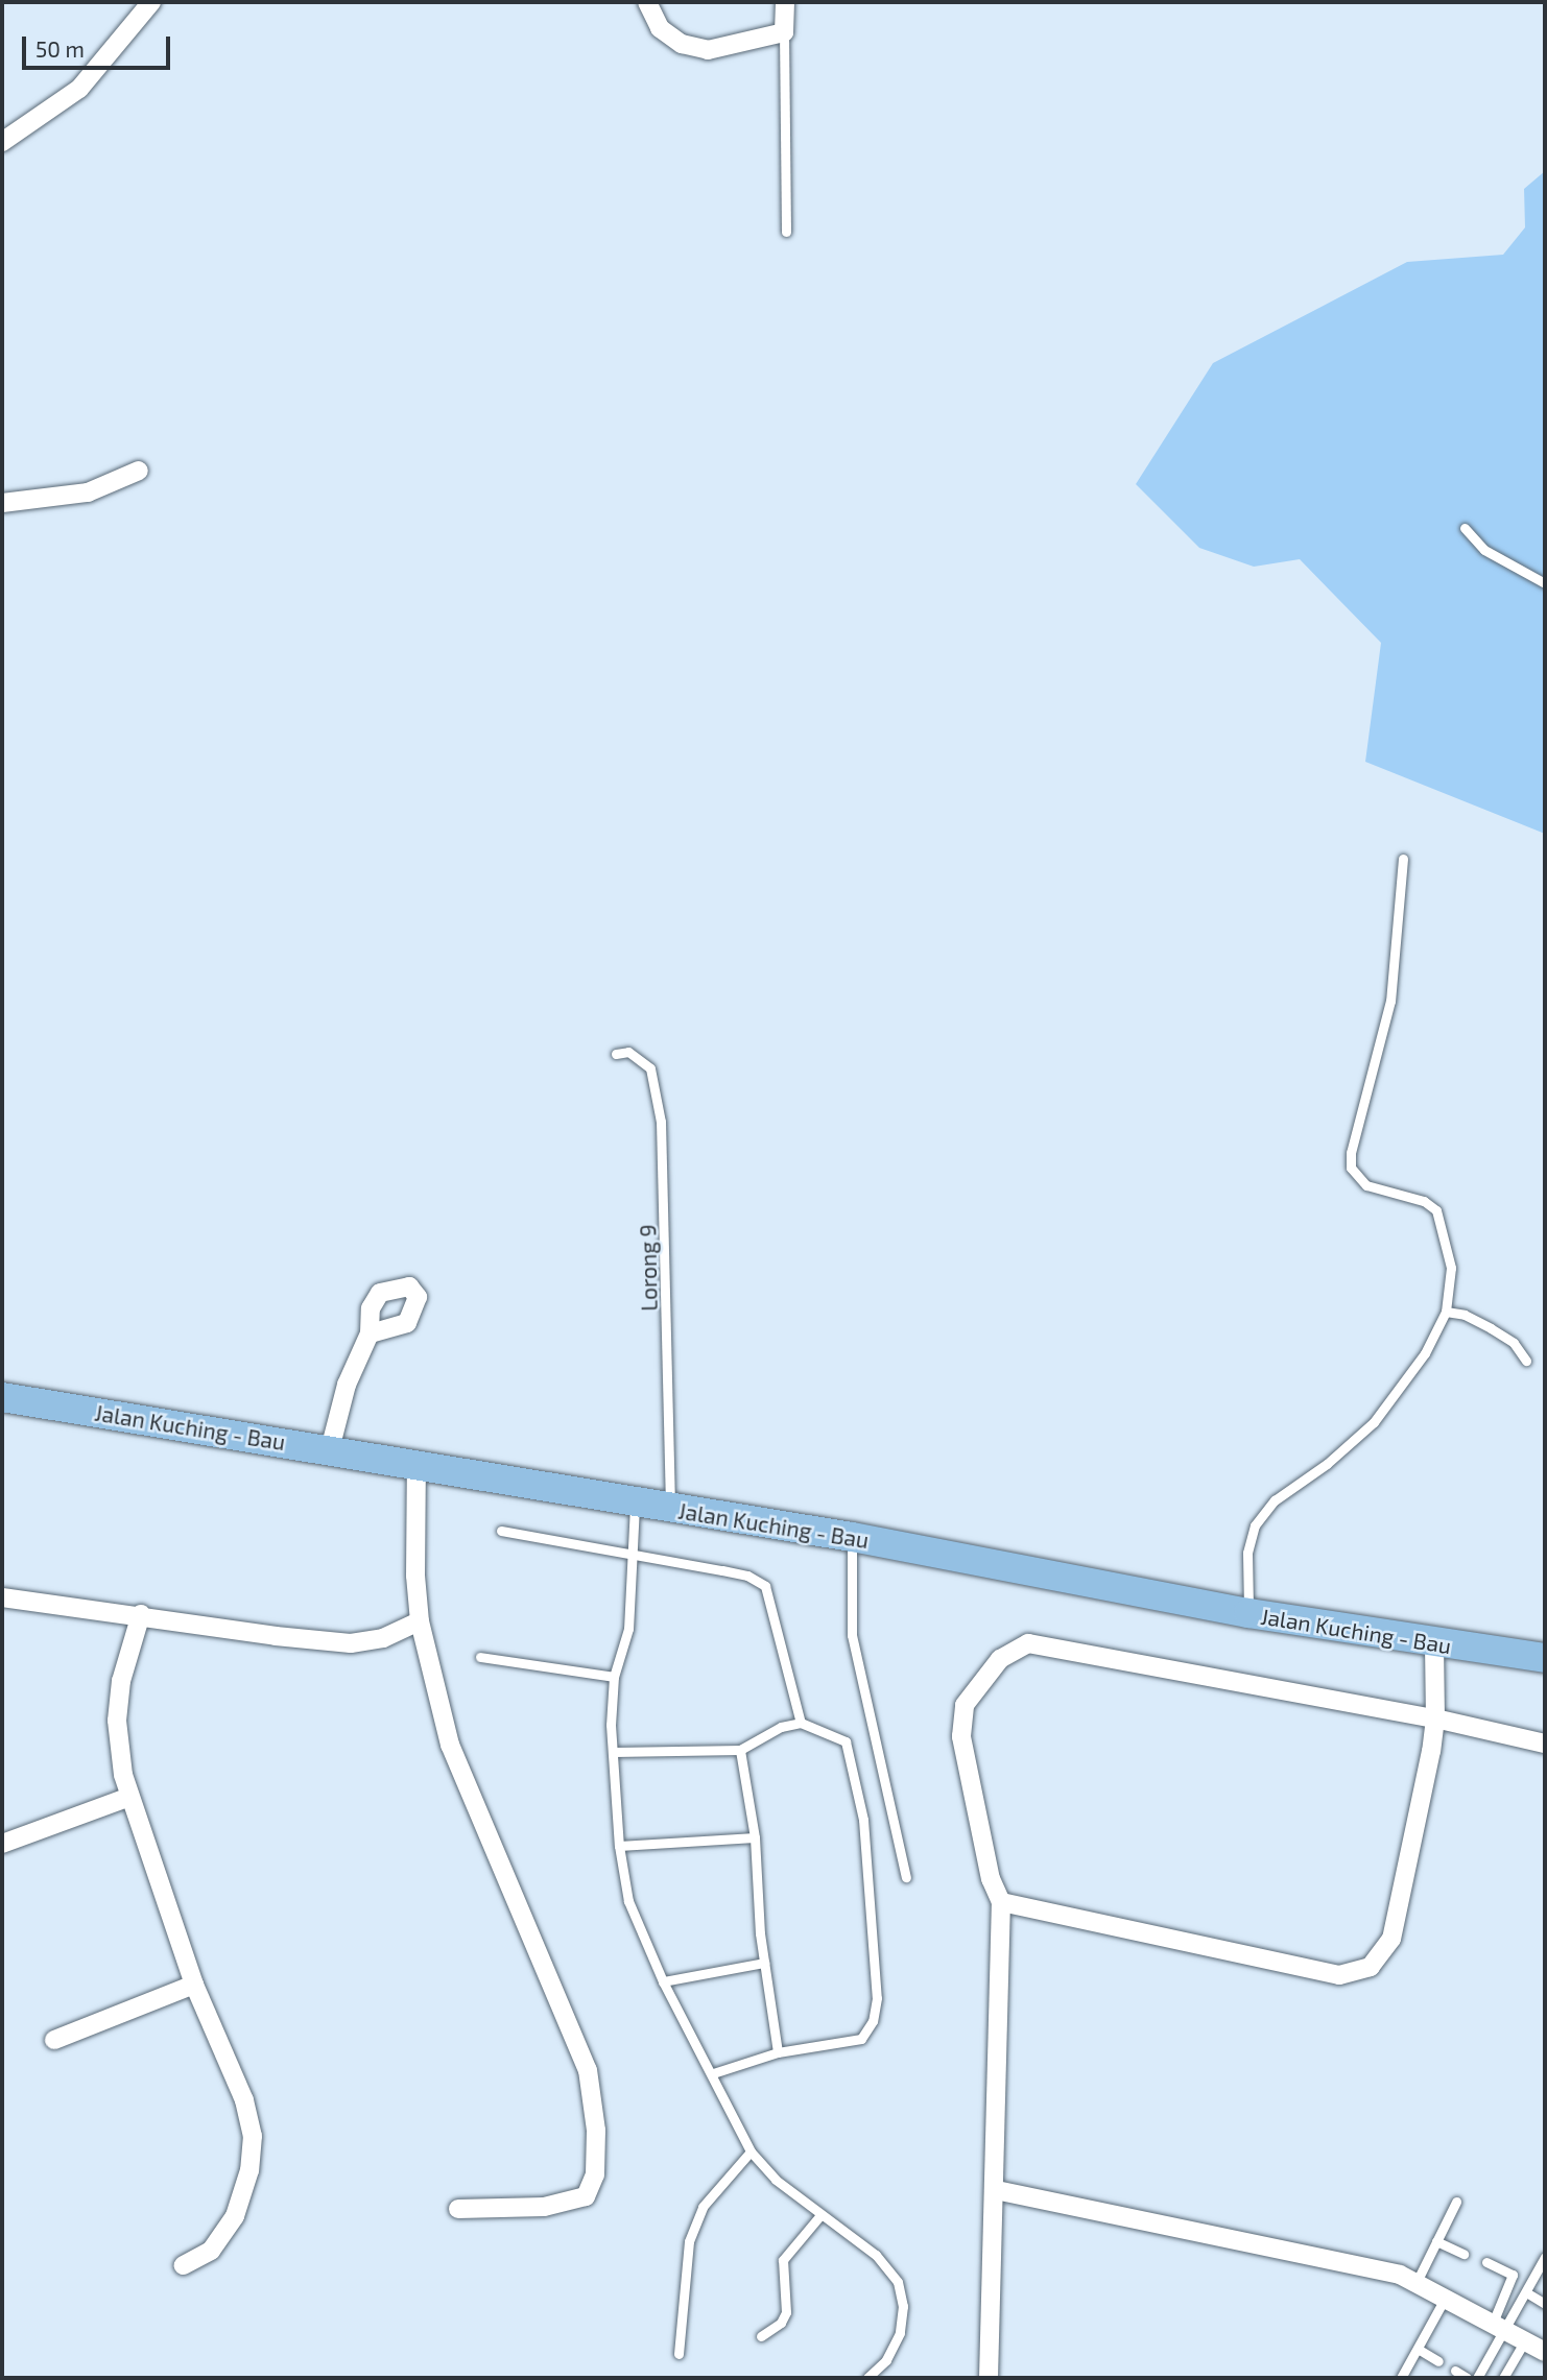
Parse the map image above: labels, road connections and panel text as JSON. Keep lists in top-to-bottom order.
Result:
{
  "streets": {
    "main road": ["Jalan Kuching - Bau"],
    "lane": ["Lorong 9"]
  },
  "crossings": [
    ["Lorong 9", "Jalan Kuching - Bau"]
  ],
  "scale_bar": "50 m"
}
